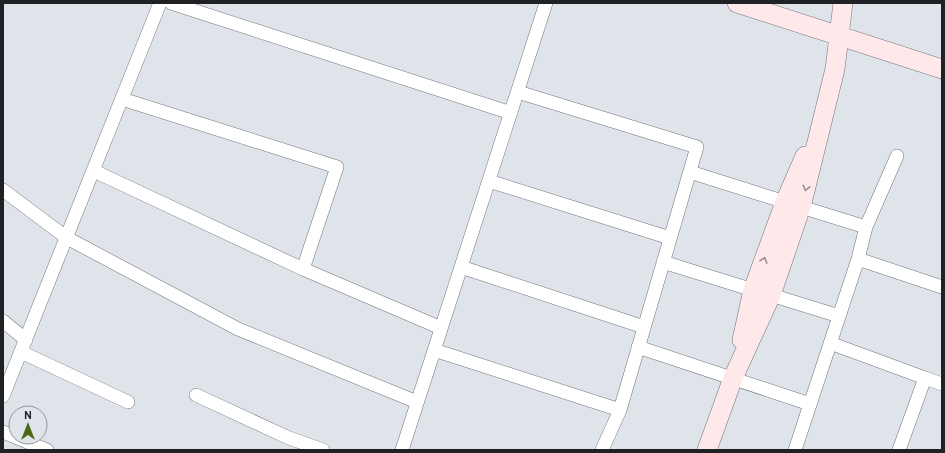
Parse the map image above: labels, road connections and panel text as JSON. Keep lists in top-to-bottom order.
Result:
{
  "north": "top"
}
